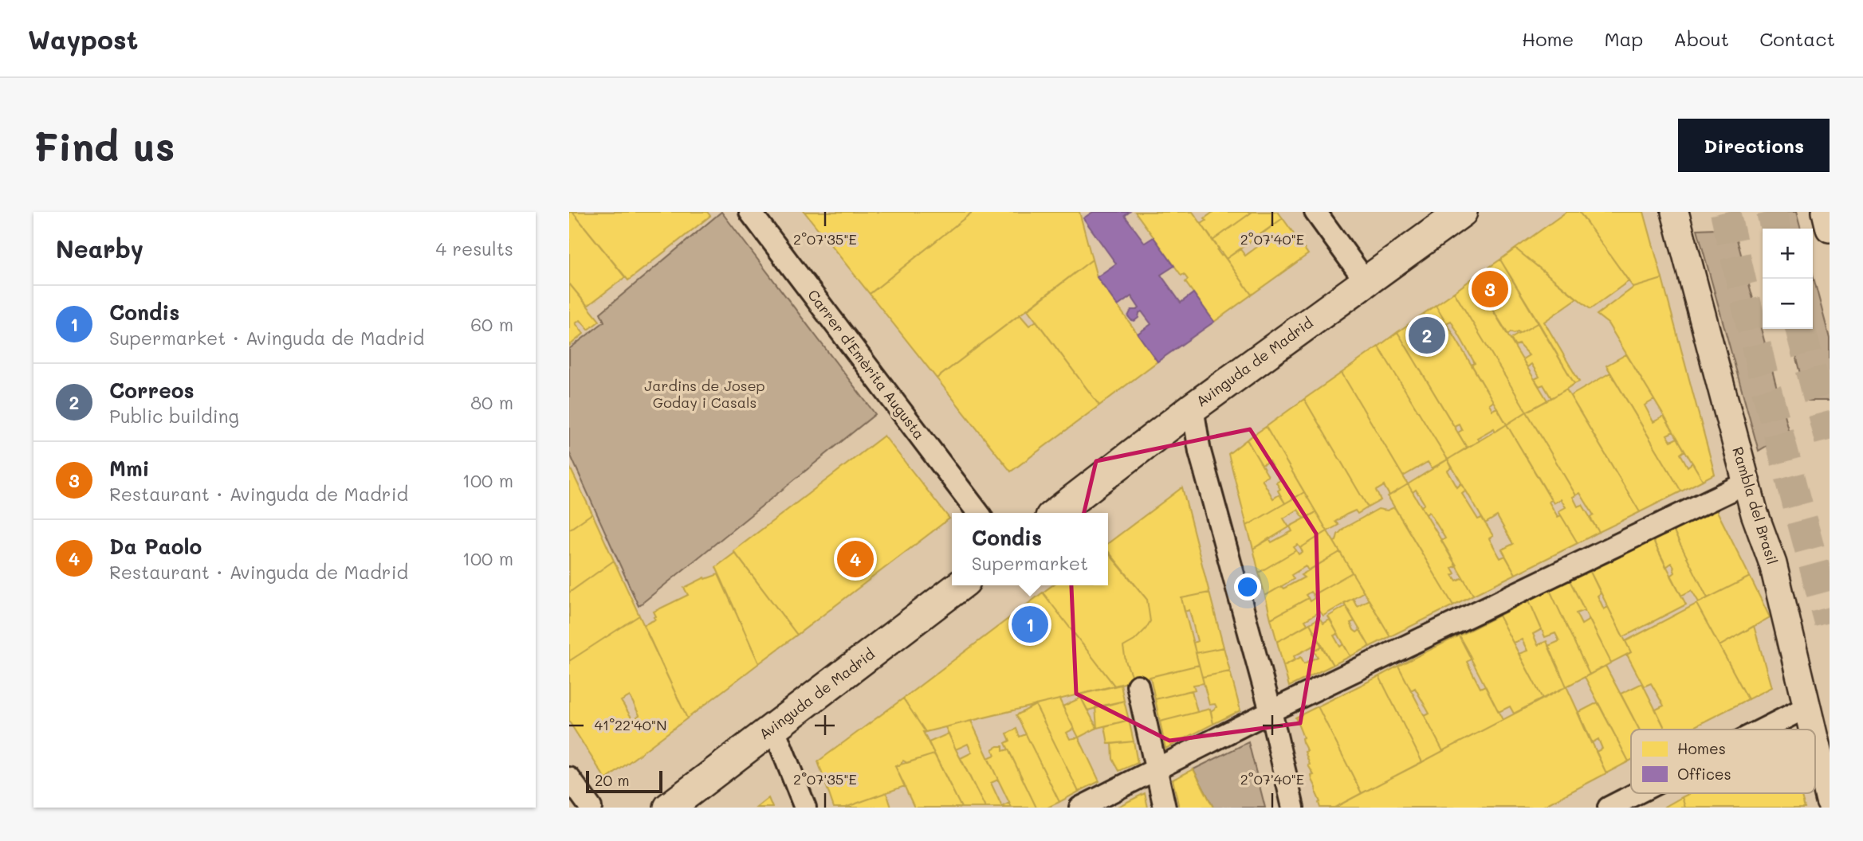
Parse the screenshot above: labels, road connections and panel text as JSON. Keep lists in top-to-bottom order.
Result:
{
  "streets": {
    "main road": ["Avinguda de Madrid"],
    "street": ["Carrer d'Emèrita Augusta", "Rambla del Brasil"]
  },
  "parks": ["Jardins de Josep Goday i Casals"],
  "legend": ["Homes", "Offices"],
  "scale_bar": "20 m",
  "page": {
    "header": "Waypost",
    "nav": [
      "Home",
      "Map",
      "About",
      "Contact"
    ],
    "buttons": "Directions",
    "title": "Find us",
    "heading": ["Nearby", "4 results"],
    "map_buttons": ["+", "−"],
    "pins": [
      "3",
      "2",
      "4",
      "1"
    ],
    "list": [
      {
        "mark": "1",
        "name": "Condis",
        "note": "Supermarket · Avinguda de Madrid",
        "value": "60 m"
      },
      {
        "mark": "2",
        "name": "Correos",
        "note": "Public building",
        "value": "80 m"
      },
      {
        "mark": "3",
        "name": "Mmi",
        "note": "Restaurant · Avinguda de Madrid",
        "value": "100 m"
      },
      {
        "mark": "4",
        "name": "Da Paolo",
        "note": "Restaurant · Avinguda de Madrid",
        "value": "100 m"
      }
    ],
    "popup": ["Condis", "Supermarket"],
    "scale": "20 m"
  },
  "coordinates": ["2°07'35\"E", "2°07'40\"E", "41°22'40\"N"]
}
